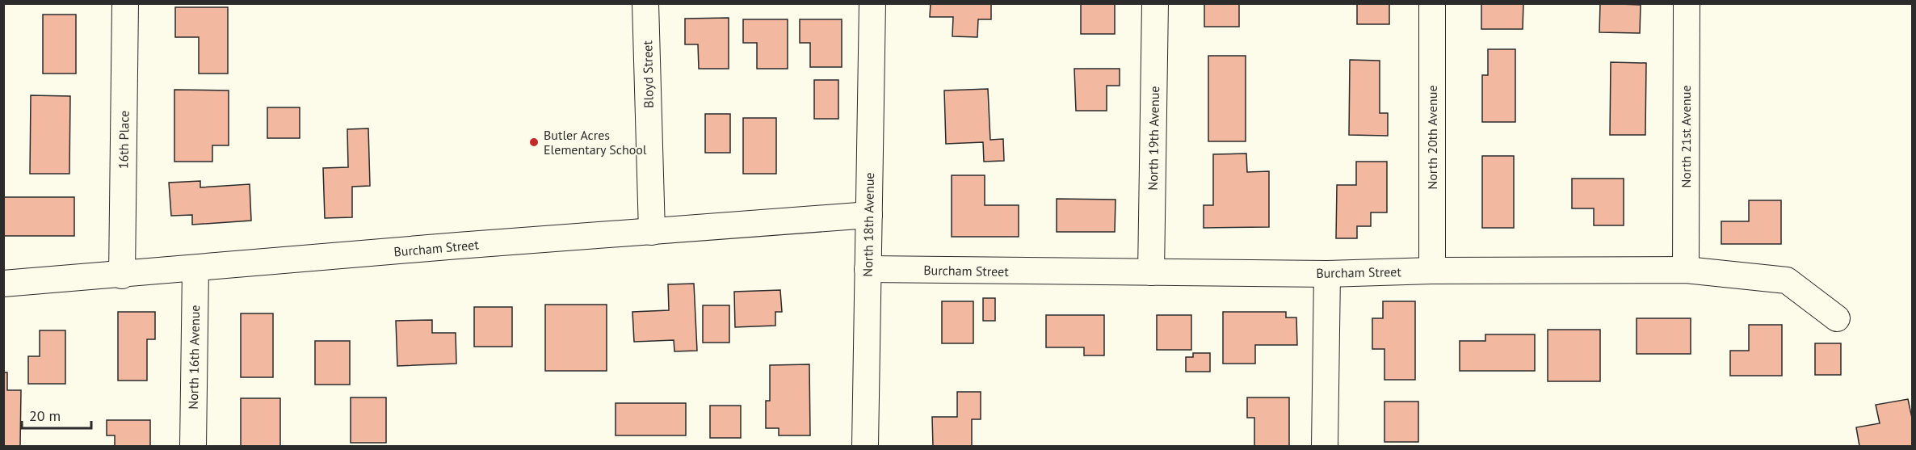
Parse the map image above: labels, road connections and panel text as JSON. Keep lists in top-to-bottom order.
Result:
{
  "streets": {
    "street": [
      "Bloyd Street",
      "North 21st Avenue",
      "North 20th Avenue",
      "North 19th Avenue",
      "16th Place",
      "North 18th Avenue",
      "Burcham Street",
      "North 16th Avenue"
    ]
  },
  "crossings": [
    ["Bloyd Street", "Burcham Street"],
    ["North 21st Avenue", "Burcham Street"],
    ["North 20th Avenue", "Burcham Street"],
    ["North 19th Avenue", "Burcham Street"],
    ["16th Place", "Burcham Street"],
    ["North 18th Avenue", "Burcham Street"],
    ["Burcham Street", "North 16th Avenue"]
  ],
  "places": ["Butler Acres Elementary School"],
  "scale_bar": "20 m"
}
